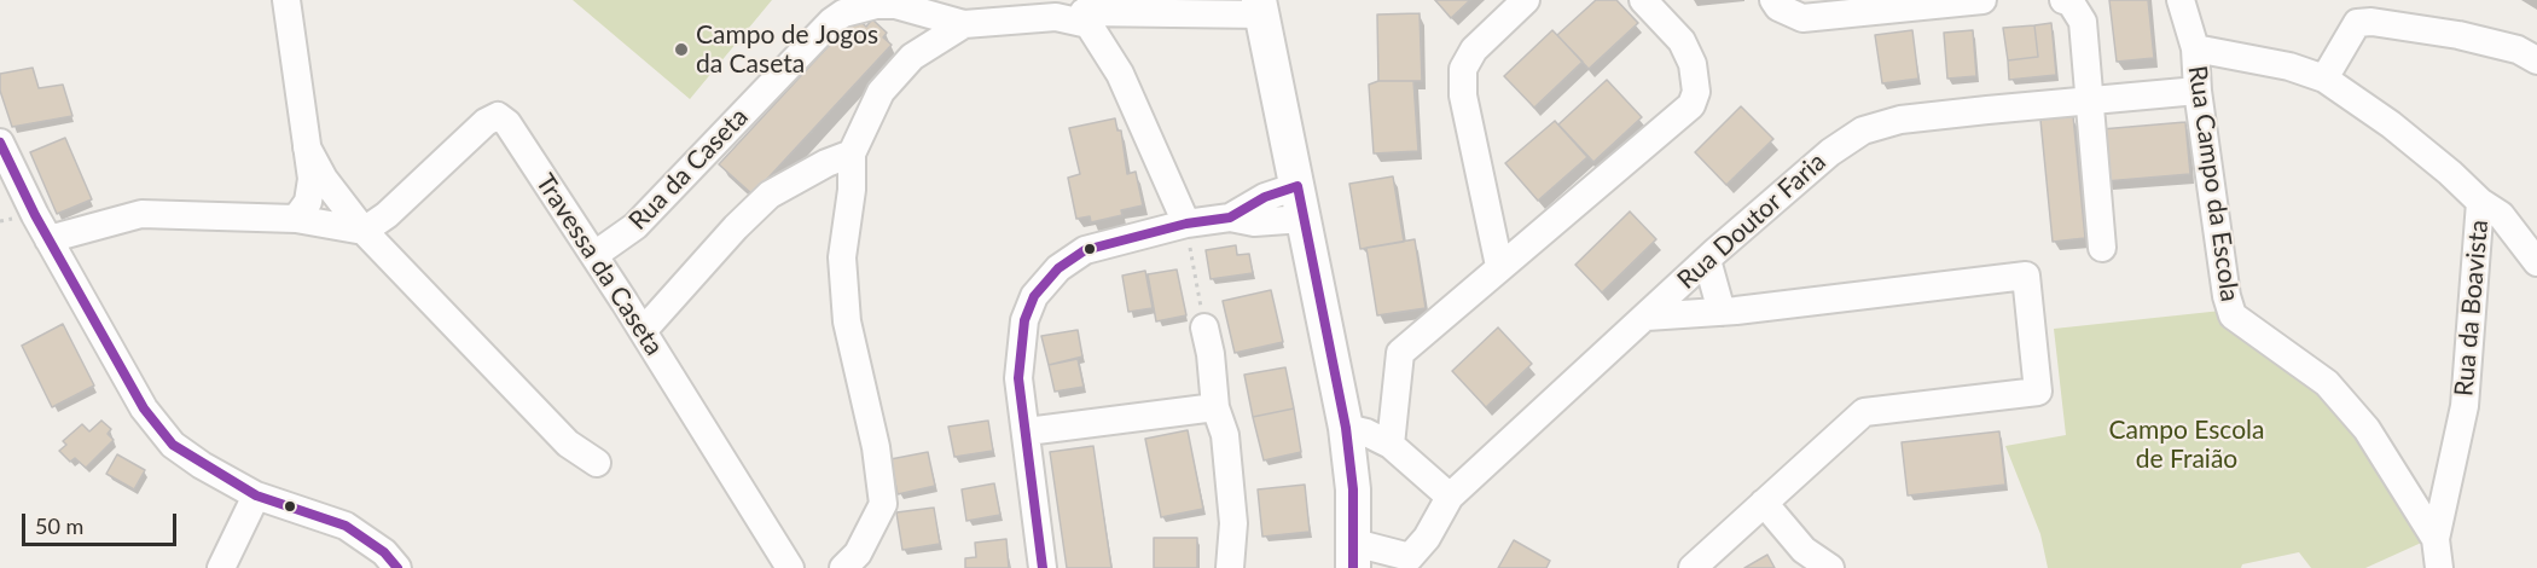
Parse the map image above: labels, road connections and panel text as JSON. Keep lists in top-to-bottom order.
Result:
{
  "streets": {
    "street": [
      "Rua da Caseta",
      "Rua Campo da Escola",
      "Rua Doutor Faria",
      "Travessa da Caseta",
      "Rua da Boavista"
    ]
  },
  "crossings": [
    ["Rua da Caseta", "Travessa da Caseta"],
    ["Rua Campo da Escola", "Rua Doutor Faria"],
    ["Rua Campo da Escola", "Rua da Boavista"]
  ],
  "parks": ["Campo Escola de Fraião"],
  "places": ["Campo de Jogos da Caseta"],
  "scale_bar": "50 m"
}
